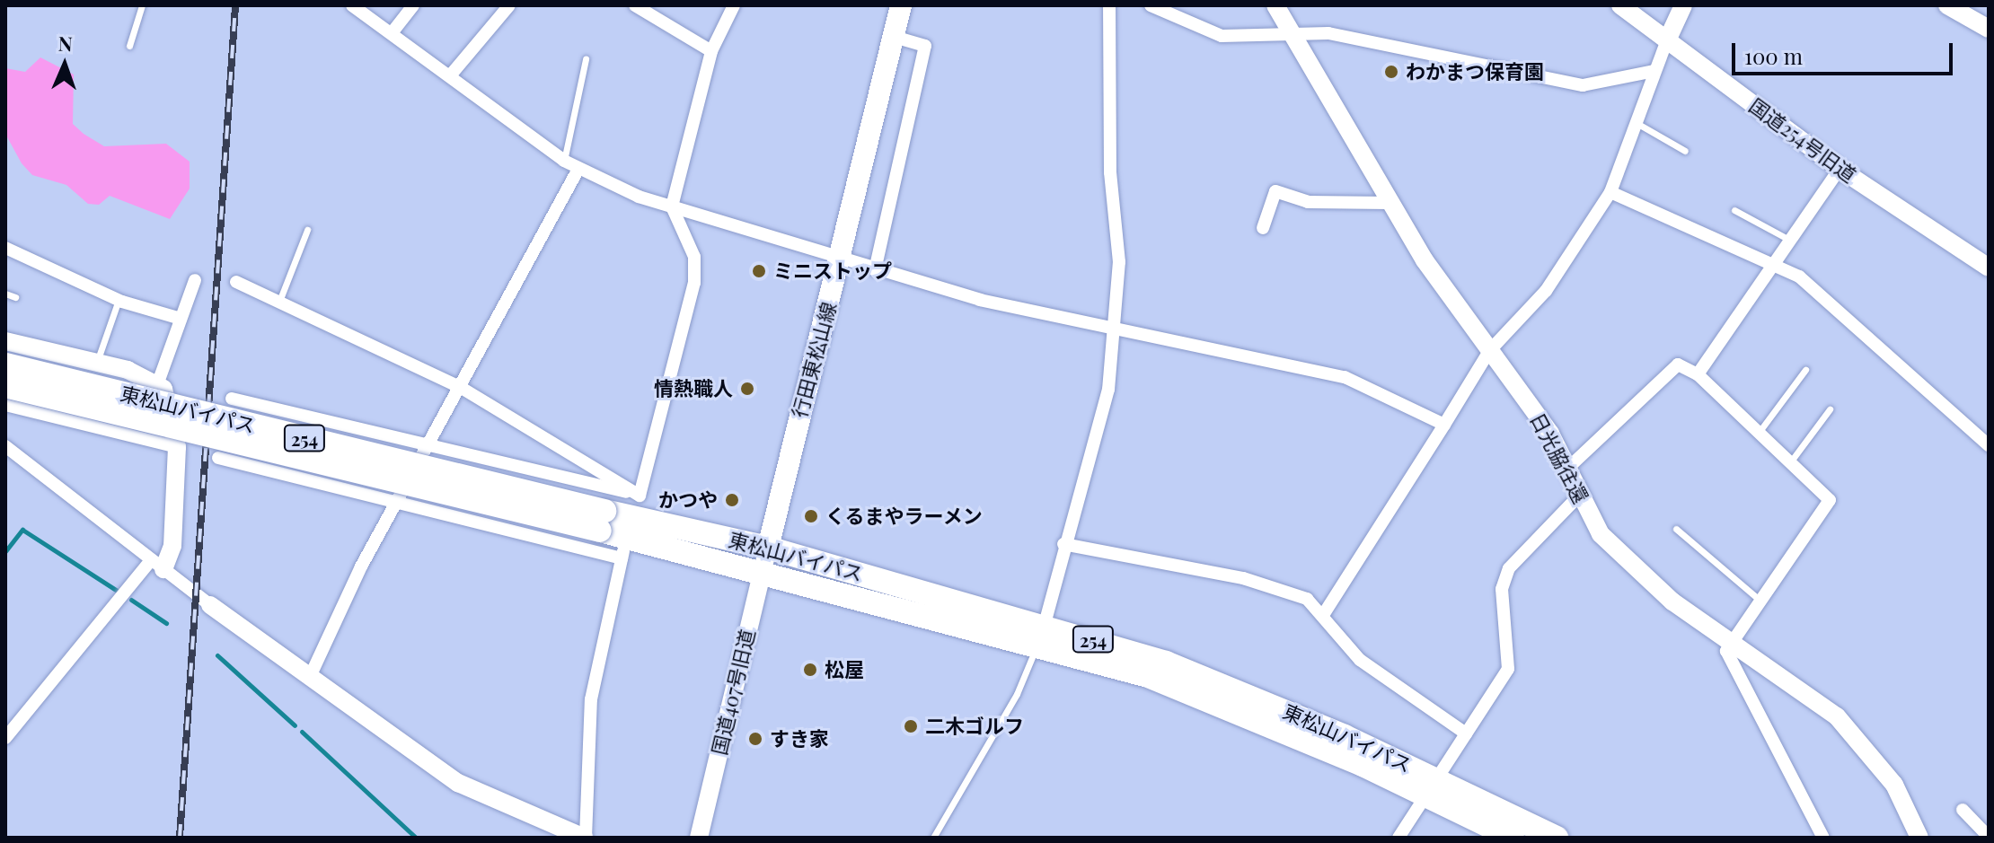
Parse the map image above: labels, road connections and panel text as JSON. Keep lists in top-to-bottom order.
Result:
{
  "streets": {
    "highway": ["東松山バイパス", "254"],
    "main road": ["行田東松山線"],
    "street": ["国道254号旧道", "日光脇往還", "国道407号旧道"]
  },
  "crossings": [
    ["行田東松山線", "東松山バイパス"],
    ["行田東松山線", "国道407号旧道"],
    ["東松山バイパス", "国道407号旧道"]
  ],
  "places": [
    "わかまつ保育園",
    "ミニストップ",
    "情熱職人",
    "かつや",
    "くるまやラーメン",
    "松屋",
    "二木ゴルフ",
    "すき家"
  ],
  "scale_bar": "100 m",
  "north": "top"
}
